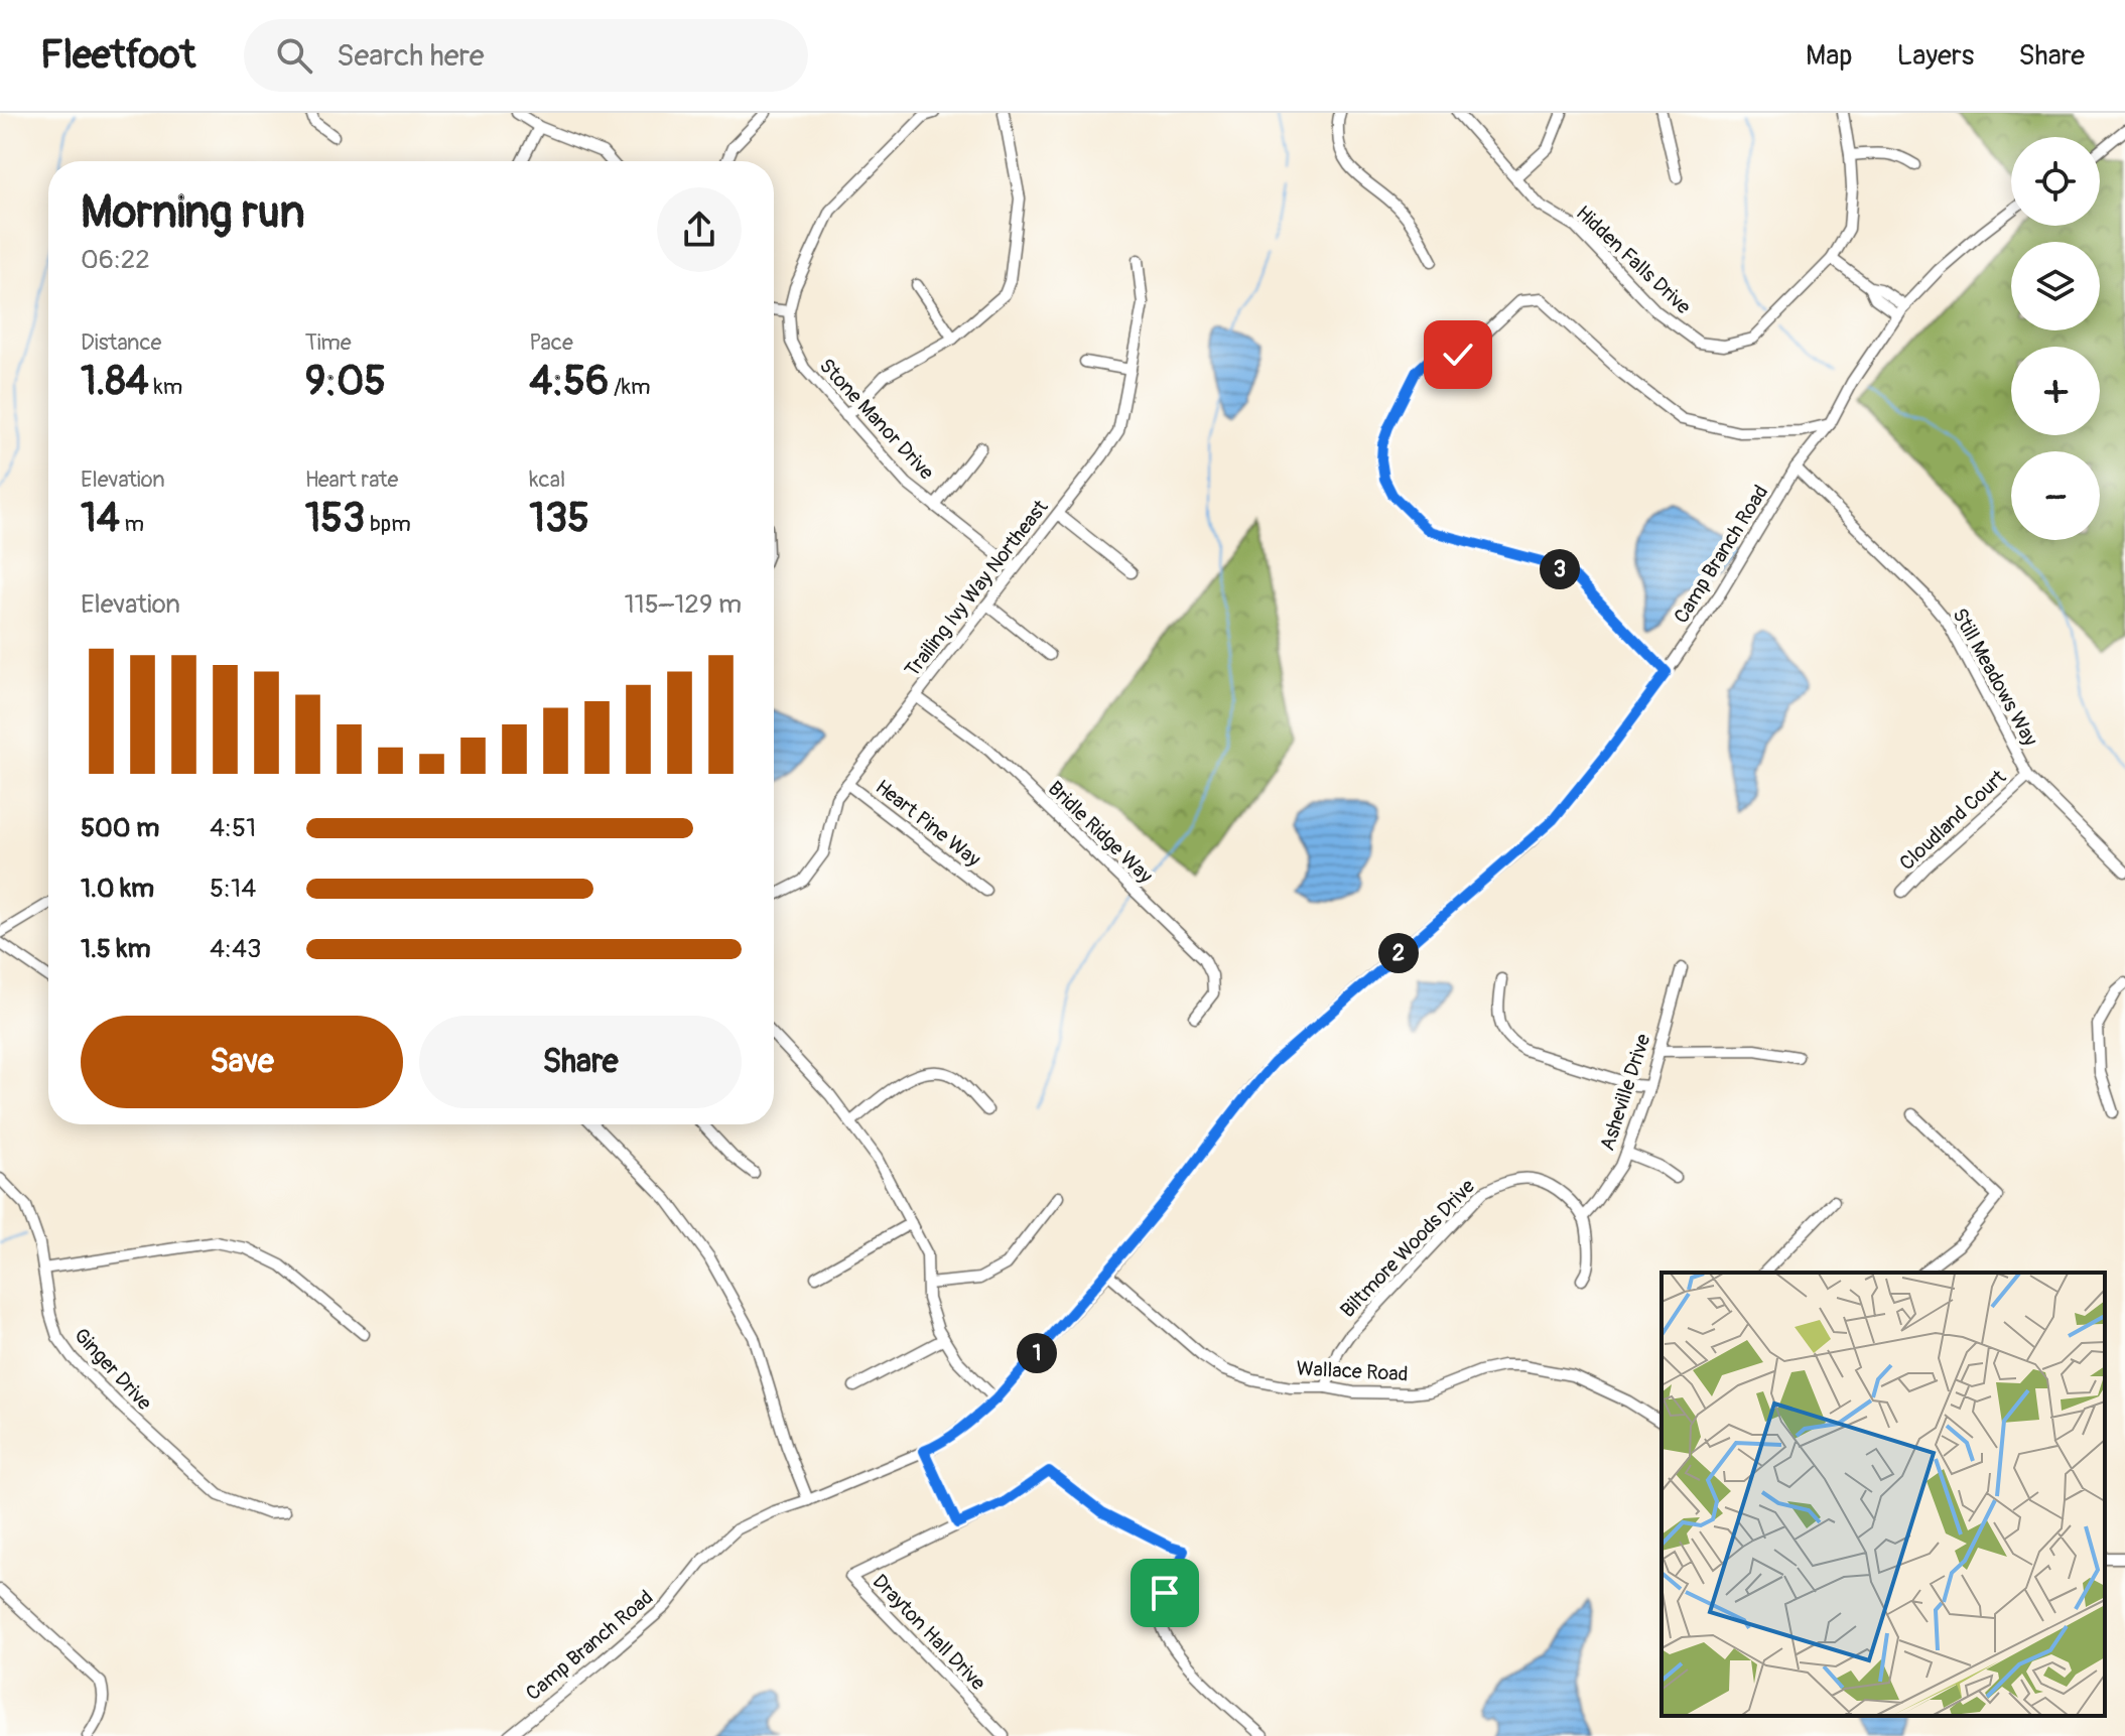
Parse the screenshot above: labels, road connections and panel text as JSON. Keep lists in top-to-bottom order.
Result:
{
  "streets": {
    "street": [
      "Hidden Falls Drive",
      "Stone Manor Drive",
      "Camp Branch Road",
      "Trailing Ivy Way Northeast",
      "Still Meadows Way",
      "Cloudland Court",
      "Heart Pine Way",
      "Bridle Ridge Way",
      "Asheville Drive",
      "Biltmore Woods Drive",
      "Ginger Drive",
      "Wallace Road",
      "Drayton Hall Drive"
    ]
  },
  "crossings": [
    ["Stone Manor Drive", "Trailing Ivy Way Northeast"],
    ["Camp Branch Road", "Still Meadows Way"],
    ["Camp Branch Road", "Wallace Road"],
    ["Trailing Ivy Way Northeast", "Heart Pine Way"],
    ["Trailing Ivy Way Northeast", "Bridle Ridge Way"],
    ["Still Meadows Way", "Cloudland Court"],
    ["Asheville Drive", "Biltmore Woods Drive"],
    ["Biltmore Woods Drive", "Wallace Road"]
  ],
  "page": {
    "header": "Fleetfoot",
    "search": "Search here",
    "nav": ["Map", "Layers", "Share"],
    "map_buttons": ["+", "−"],
    "heading": ["Morning run", "06:22"],
    "stats": [
      ["Distance", "1.84 km"],
      ["Time", "9:05"],
      ["Pace", "4:56 /km"],
      ["Elevation", "14 m"],
      ["Heart rate", "153 bpm"],
      ["kcal", "135"]
    ],
    "pins": ["3", "2", "1"],
    "chart": ["Elevation", "115–129 m"],
    "list": [
      {
        "name": "500 m",
        "note": "4:51"
      },
      {
        "name": "1.0 km",
        "note": "5:14"
      },
      {
        "name": "1.5 km",
        "note": "4:43"
      }
    ],
    "buttons": ["Save", "Share"]
  }
}
